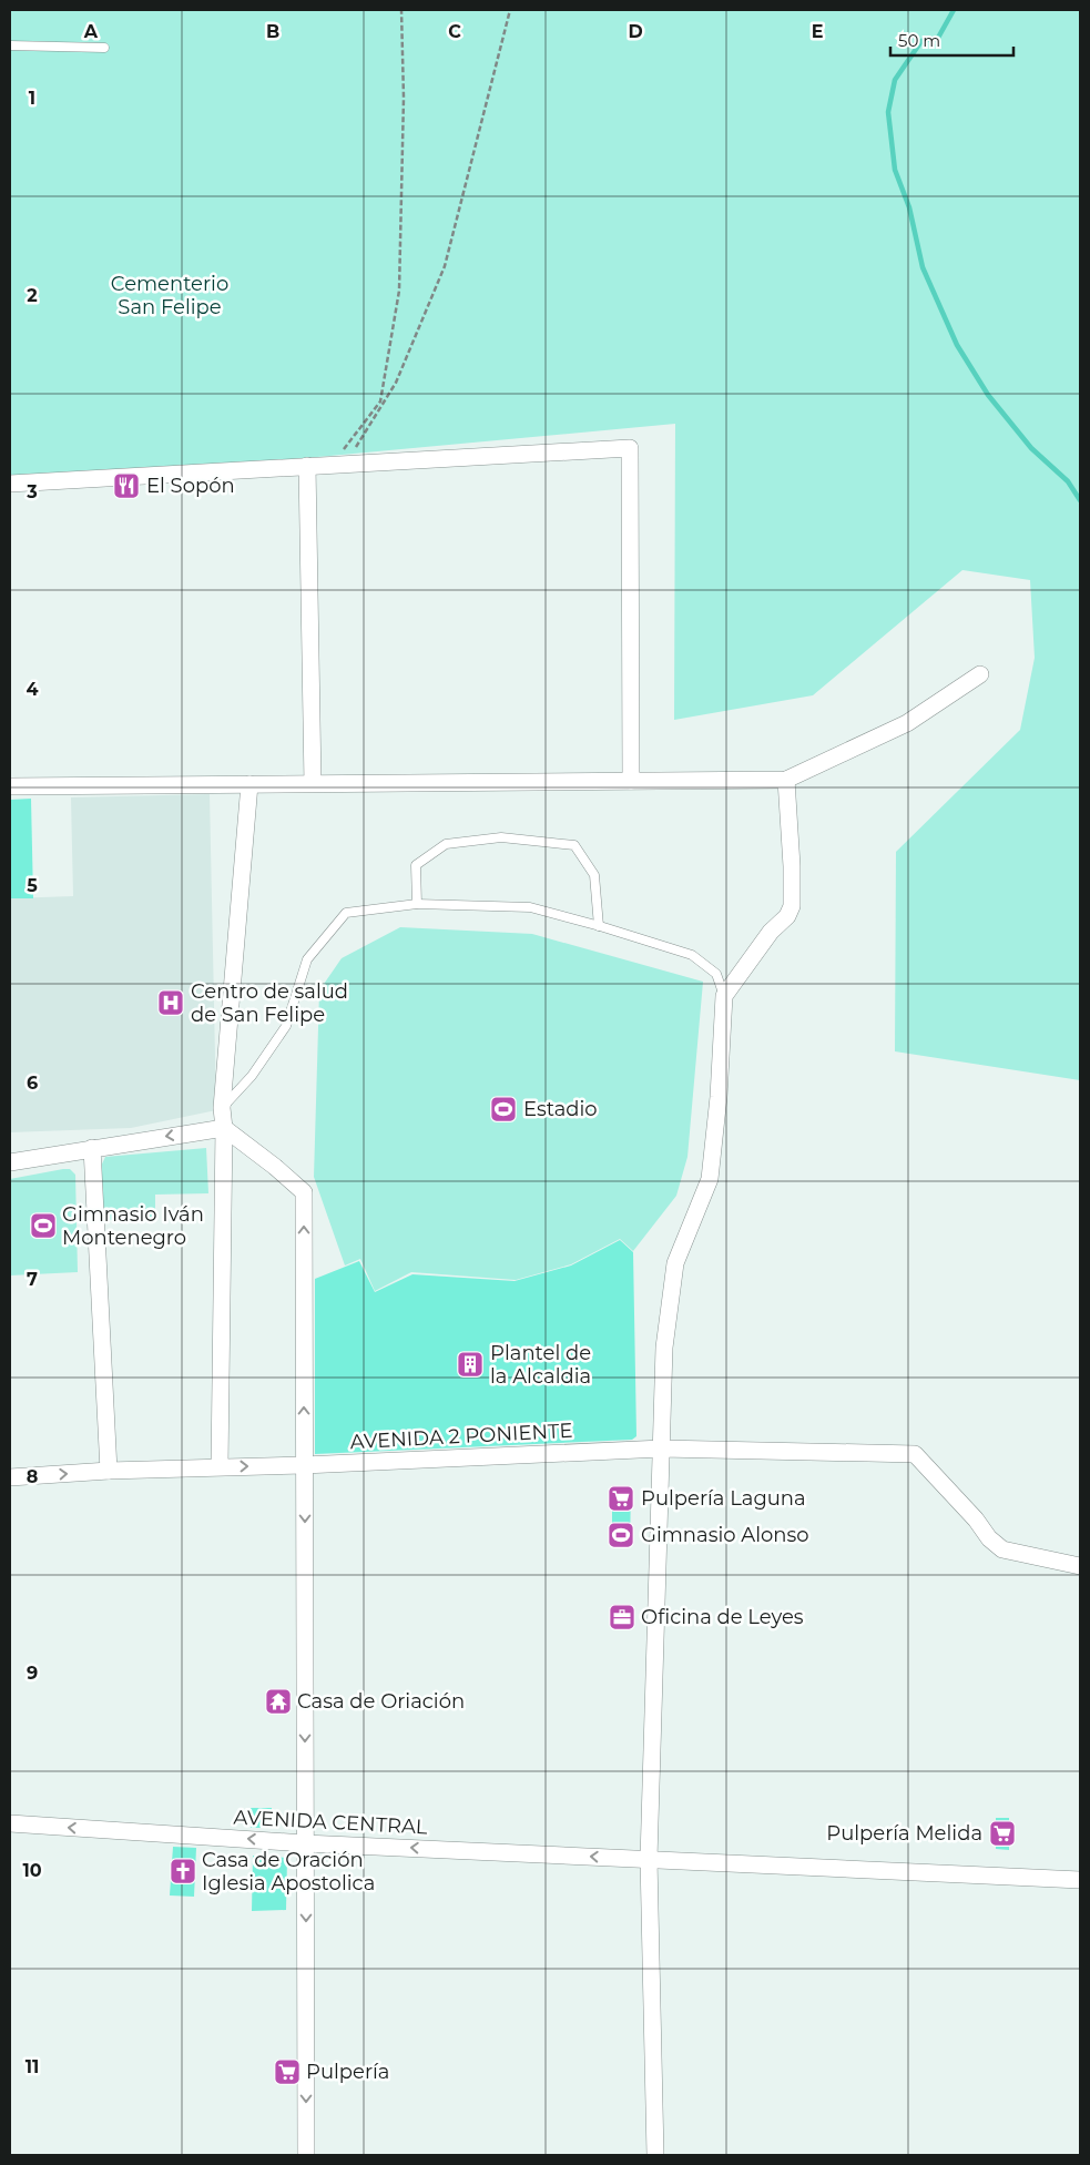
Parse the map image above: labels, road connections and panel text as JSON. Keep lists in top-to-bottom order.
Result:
{
  "streets": {
    "street": ["AVENIDA 2 PONIENTE", "AVENIDA CENTRAL"]
  },
  "one_way": ["AVENIDA CENTRAL"],
  "parks": ["Cementerio San Felipe"],
  "places": {
    "restaurant": ["El Sopón"],
    "hospital": ["Centro de salud de San Felipe"],
    "sports": ["Estadio", "Gimnasio Iván Montenegro", "Gimnasio Alonso"],
    "building": ["Plantel de la Alcaldia"],
    "supermarket": ["Pulpería Laguna", "Pulpería Melida", "Pulpería"],
    "office": ["Oficina de Leyes"],
    "temple": ["Casa de Oriación"],
    "church": ["Casa de Oración Iglesia Apostolica"]
  },
  "scale_bar": "50 m",
  "grid": {
    "columns": [
      "A",
      "B",
      "C",
      "D",
      "E"
    ],
    "rows": [
      "1",
      "2",
      "3",
      "4",
      "5",
      "6",
      "7",
      "8",
      "9",
      "10",
      "11"
    ]
  }
}
